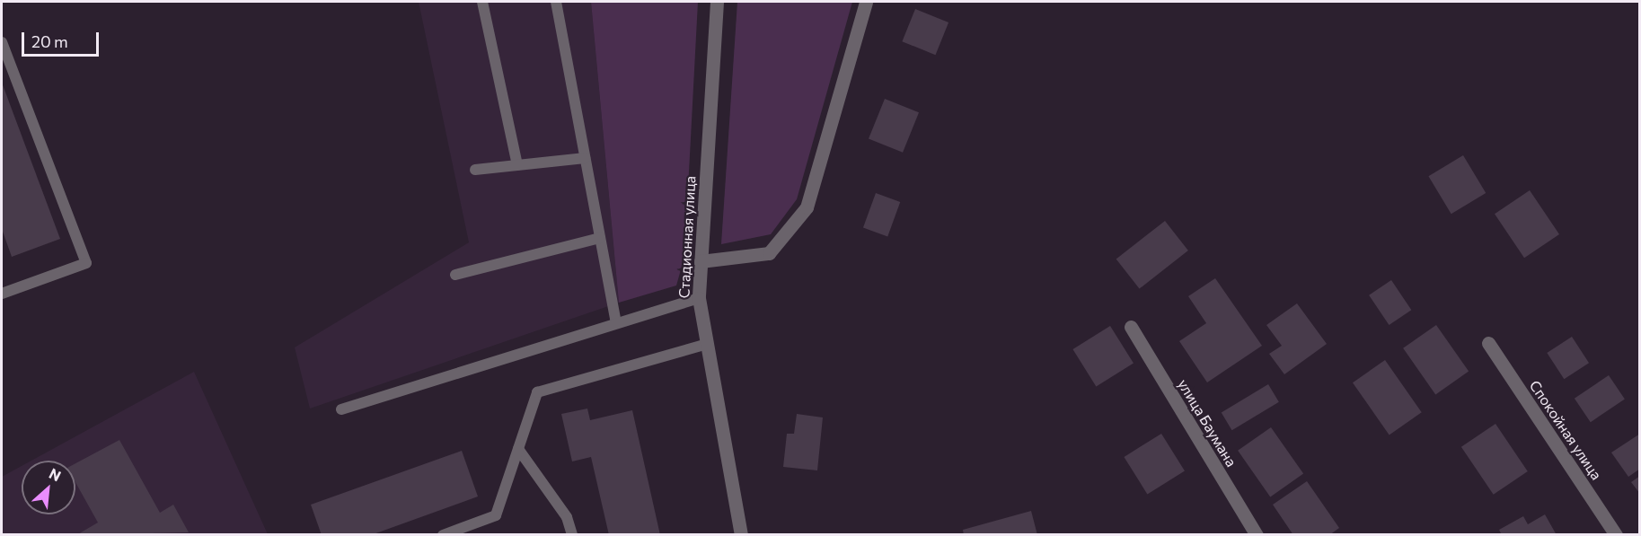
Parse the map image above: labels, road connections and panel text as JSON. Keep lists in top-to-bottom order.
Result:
{
  "streets": {
    "street": ["Стадионная улица", "улица Баумана", "Спокойная улица"]
  },
  "scale_bar": "20 m",
  "north": "top right"
}
